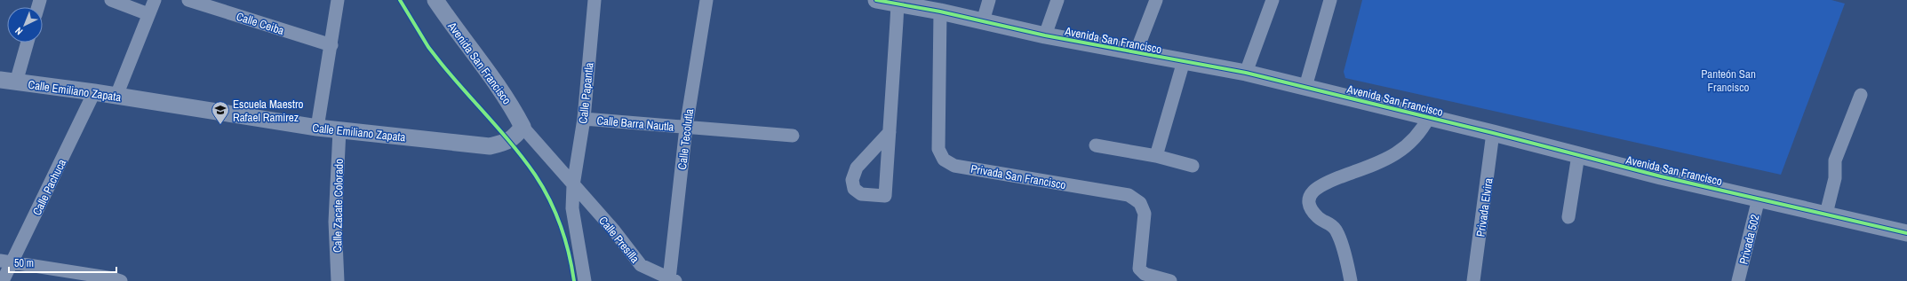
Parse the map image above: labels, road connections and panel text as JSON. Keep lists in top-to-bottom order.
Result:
{
  "streets": {
    "street": [
      "Calle Ceiba",
      "Avenida San Francisco",
      "Calle Emiliano Zapata",
      "Calle Papantla",
      "Calle Barra Nautla",
      "Calle Tecolutla",
      "Privada San Francisco",
      "Calle Pachuca",
      "Calle Zacate Colorado",
      "Privada Elvira",
      "Calle Presilla",
      "Privada 502"
    ]
  },
  "crossings": [
    ["Avenida San Francisco", "Calle Emiliano Zapata"],
    ["Avenida San Francisco", "Privada San Francisco"],
    ["Avenida San Francisco", "Privada Elvira"],
    ["Avenida San Francisco", "Calle Presilla"],
    ["Avenida San Francisco", "Privada 502"],
    ["Calle Emiliano Zapata", "Calle Pachuca"],
    ["Calle Emiliano Zapata", "Calle Zacate Colorado"],
    ["Calle Emiliano Zapata", "Calle Presilla"],
    ["Calle Papantla", "Calle Barra Nautla"],
    ["Calle Papantla", "Calle Presilla"],
    ["Calle Barra Nautla", "Calle Tecolutla"],
    ["Calle Tecolutla", "Calle Presilla"]
  ],
  "parks": ["Panteón San Francisco"],
  "places": {
    "school or university": ["Escuela Maestro Rafael Ramirez"]
  },
  "scale_bar": "50 m",
  "north": "bottom left"
}
